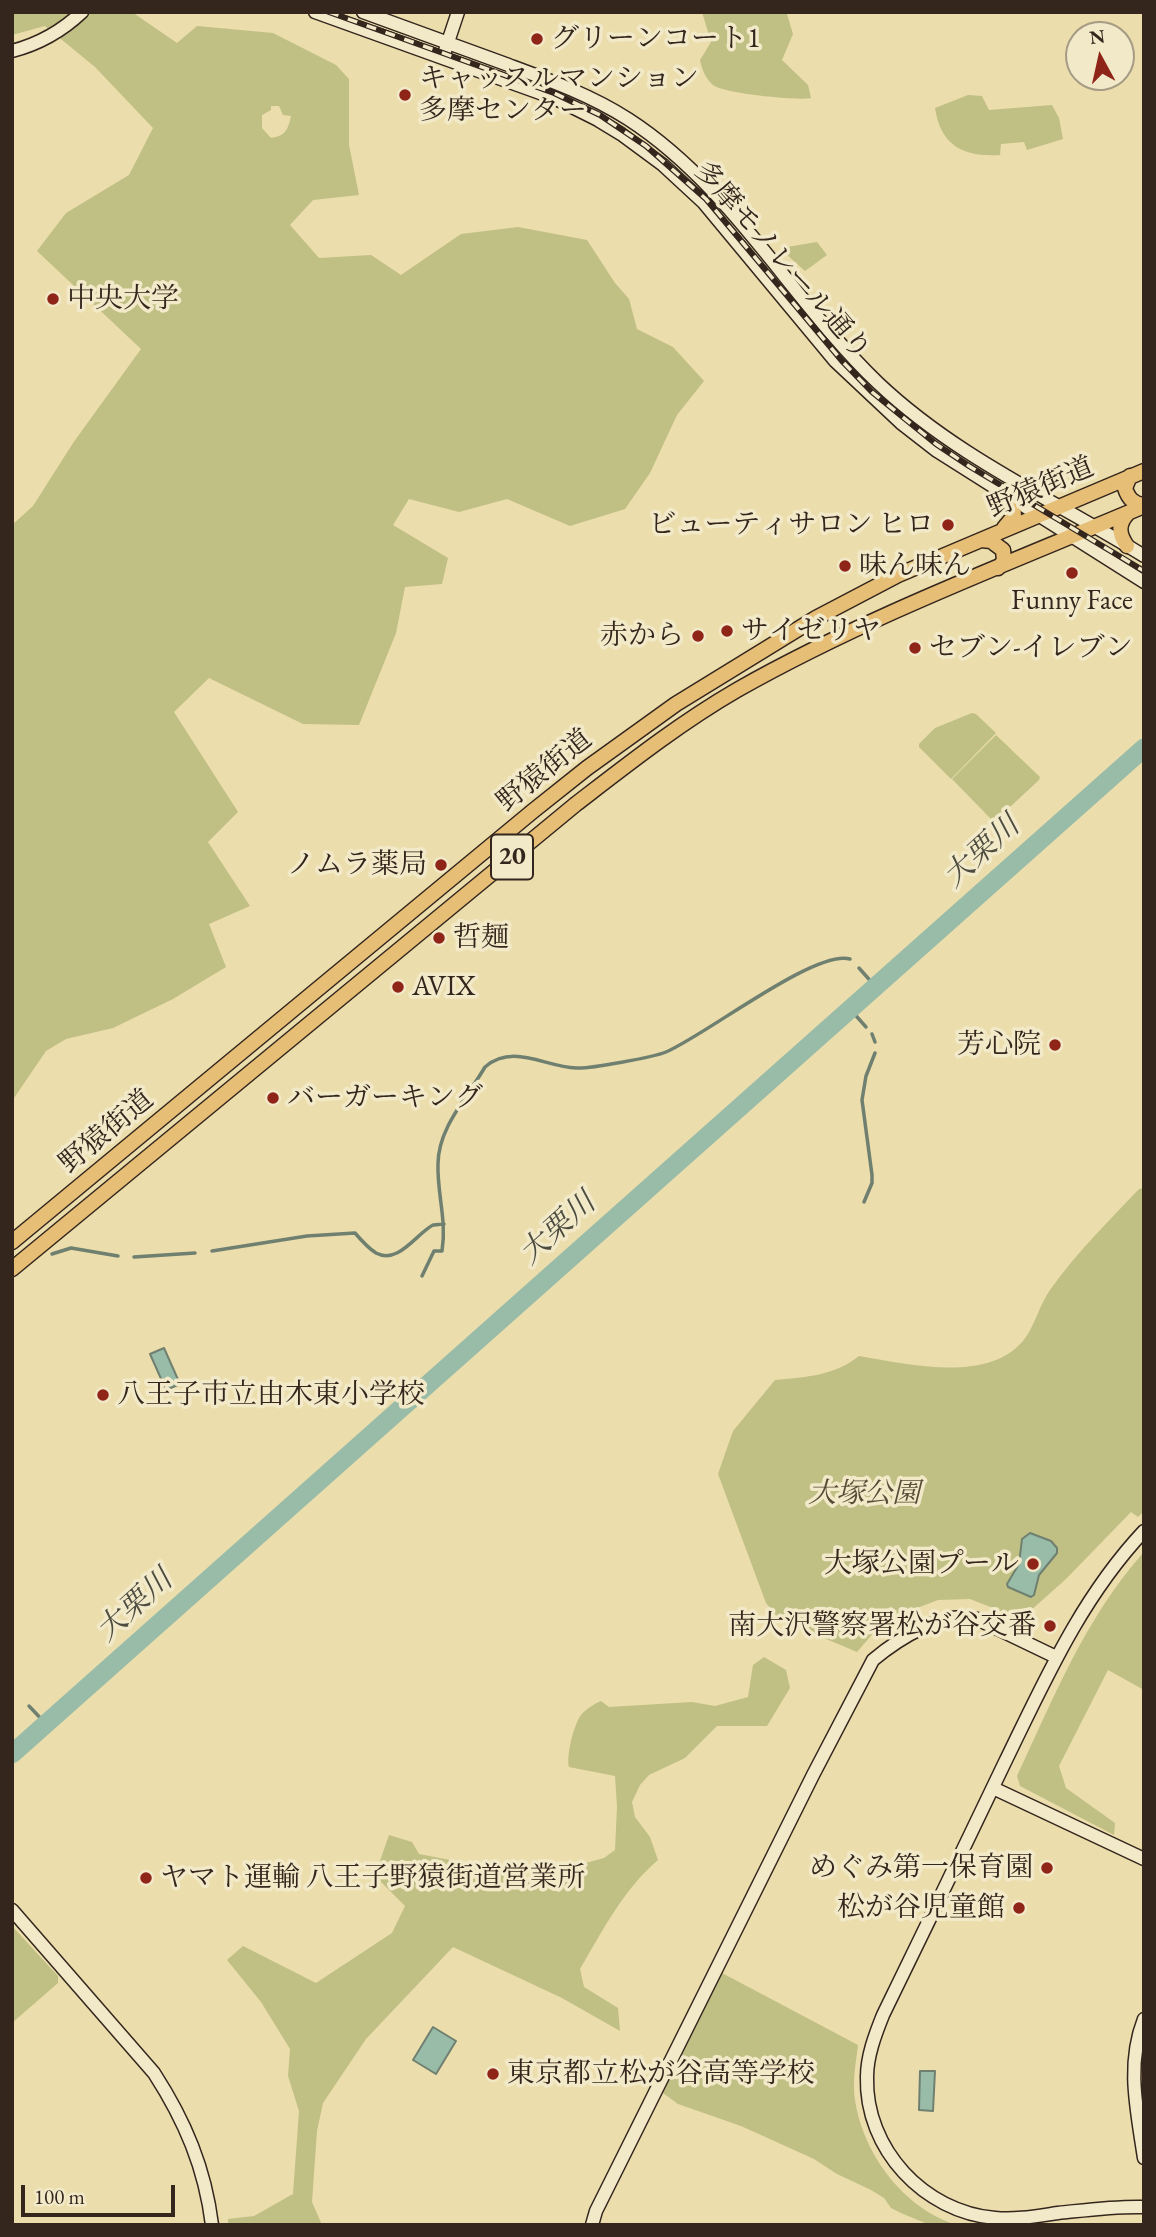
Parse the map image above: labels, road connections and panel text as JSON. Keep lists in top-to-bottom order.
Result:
{
  "streets": {
    "main road": ["野猿街道", "20"],
    "street": ["多摩モノレール通り"]
  },
  "crossings": [
    ["多摩モノレール通り", "野猿街道"]
  ],
  "water": ["大栗川"],
  "parks": ["大塚公園"],
  "places": [
    "グリーンコート1",
    "キャッスルマンション 多摩センター",
    "中央大学",
    "ビューティサロン ヒロ",
    "味ん味ん",
    "Funny Face",
    "サイゼリヤ",
    "赤から",
    "セブン-イレブン",
    "ノムラ薬局",
    "哲麺",
    "AVIX",
    "芳心院",
    "バーガーキング",
    "八王子市立由木東小学校",
    "大塚公園プール",
    "南大沢警察署松が谷交番",
    "めぐみ第一保育園",
    "ヤマト運輸 八王子野猿街道営業所",
    "松が谷児童館",
    "東京都立松が谷高等学校"
  ],
  "scale_bar": "100 m",
  "north": "top"
}
